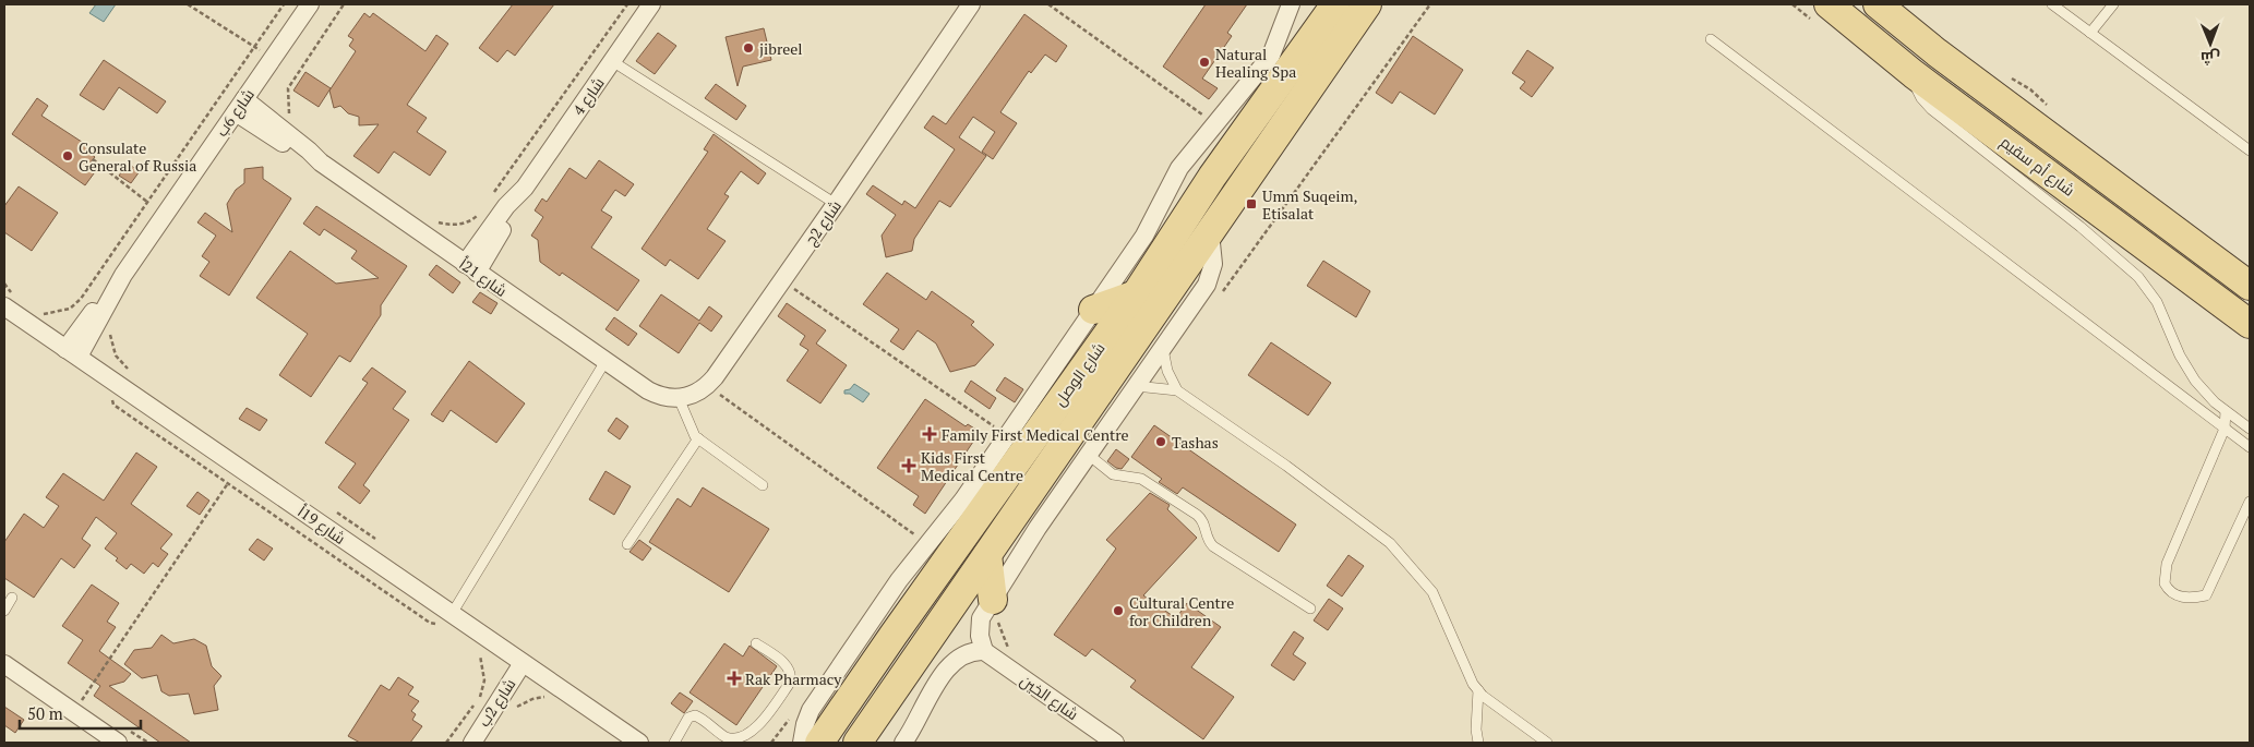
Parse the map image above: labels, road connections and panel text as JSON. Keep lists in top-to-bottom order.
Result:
{
  "streets": {
    "main road": ["شارع أم سقيم", "شارع الوصل"],
    "street": [
      "شارع 4",
      "شارع 6ب",
      "شارع 2ج",
      "شارع 21أ",
      "شارع 19أ",
      "شارع الخين",
      "شارع 2ب"
    ]
  },
  "crossings": [
    ["شارع 4", "شارع 21أ"],
    ["شارع 6ب", "شارع 21أ"],
    ["شارع 6ب", "شارع 19أ"],
    ["شارع 2ج", "شارع 21أ"],
    ["شارع 19أ", "شارع 2ب"]
  ],
  "places": {
    "other": [
      "jibreel",
      "Natural Healing Spa",
      "Consulate General of Russia",
      "Tashas",
      "Cultural Centre for Children"
    ],
    "transit": ["Umm Suqeim, Etisalat"],
    "health": ["Family First Medical Centre", "Kids First Medical Centre", "Rak Pharmacy"]
  },
  "scale_bar": "50 m",
  "north": "bottom"
}
